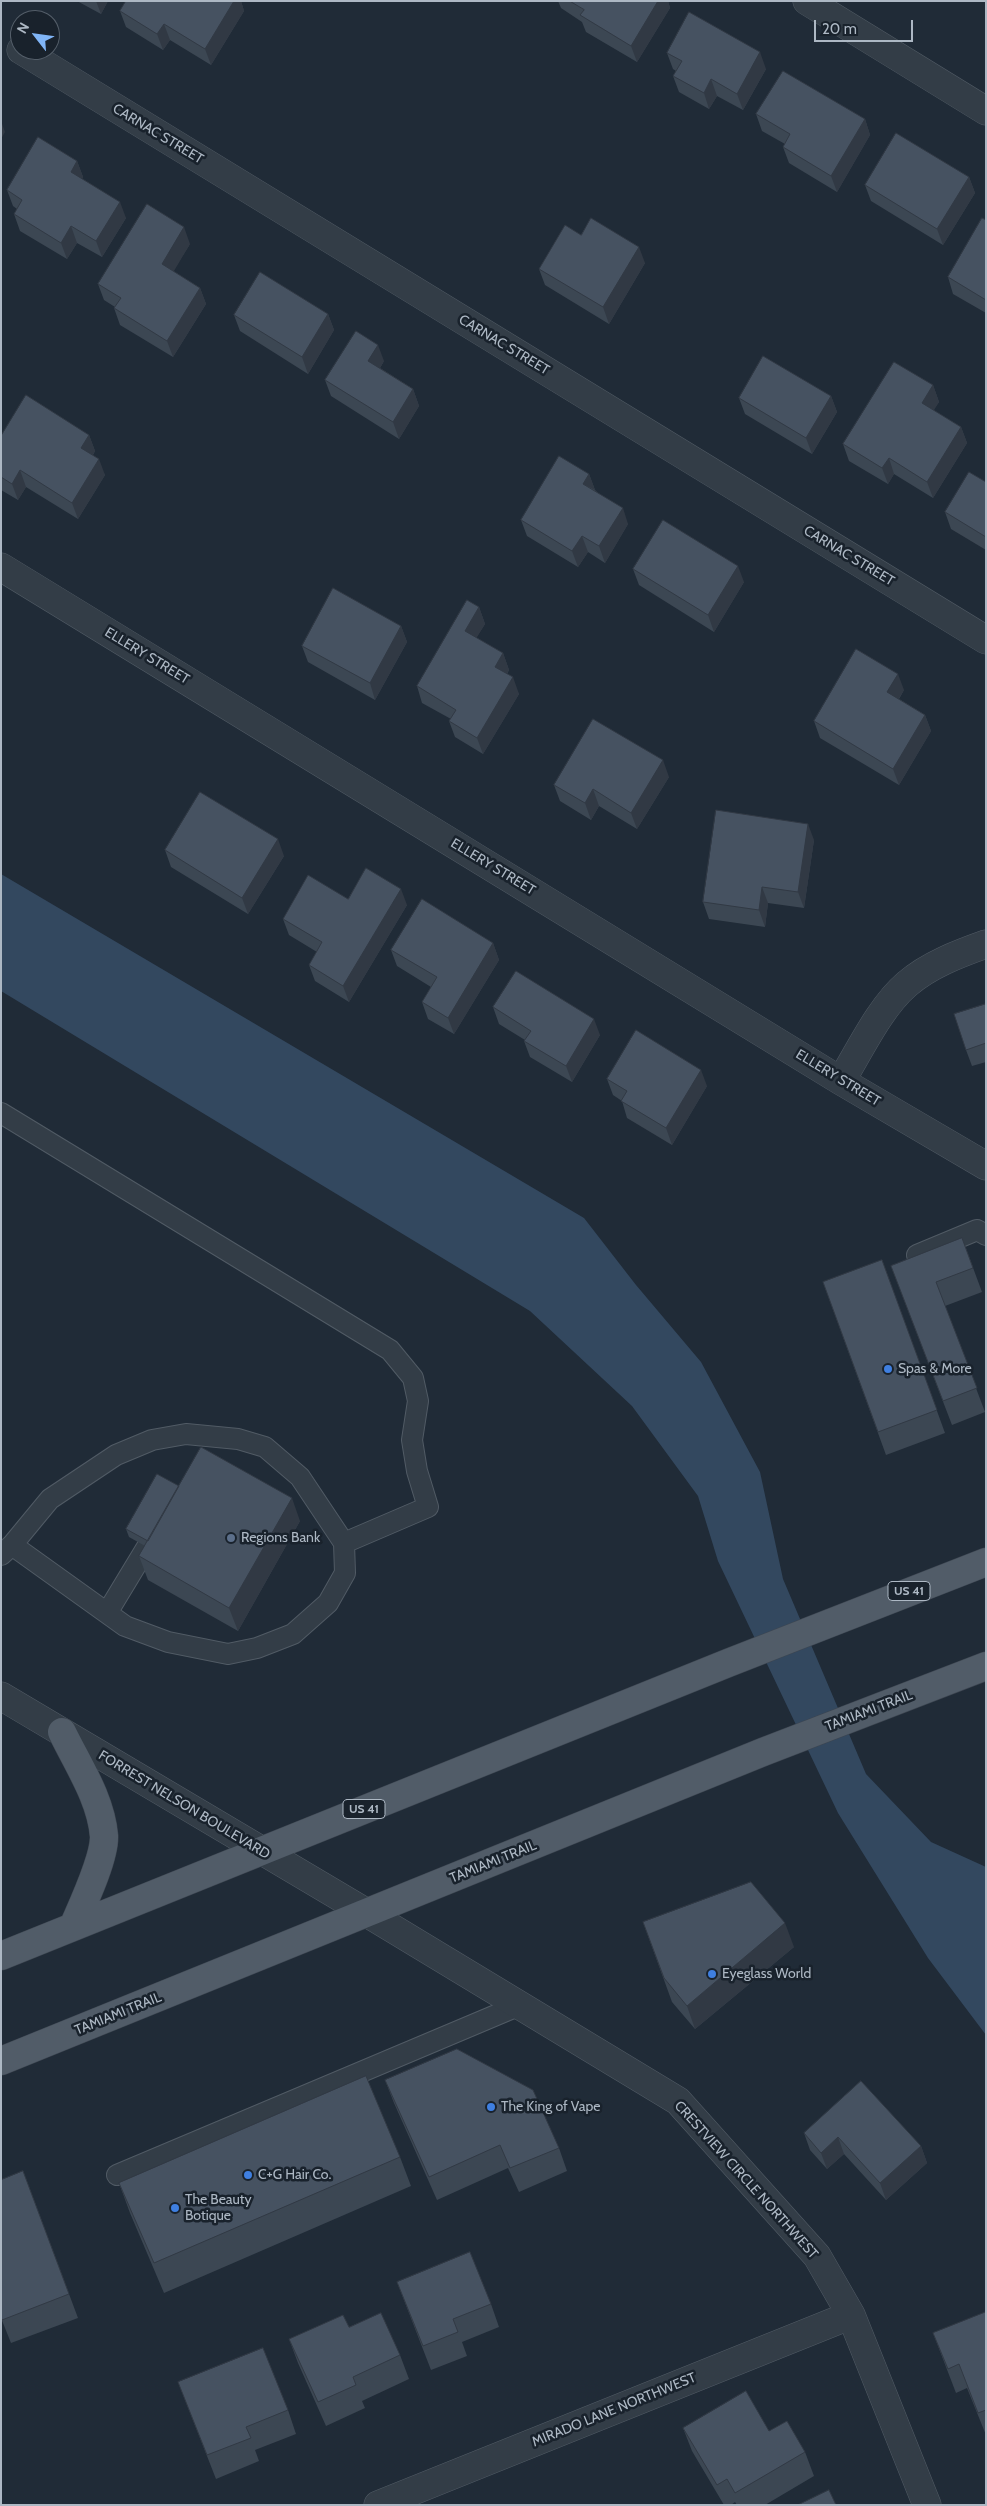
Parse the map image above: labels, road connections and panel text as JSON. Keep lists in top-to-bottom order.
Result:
{
  "streets": {
    "main road": ["US 41", "TAMIAMI TRAIL"],
    "street": [
      "CARNAC STREET",
      "ELLERY STREET",
      "FORREST NELSON BOULEVARD",
      "CRESTVIEW CIRCLE NORTHWEST",
      "MIRADO LANE NORTHWEST"
    ]
  },
  "crossings": [
    ["US 41", "FORREST NELSON BOULEVARD"],
    ["TAMIAMI TRAIL", "FORREST NELSON BOULEVARD"],
    ["TAMIAMI TRAIL", "CRESTVIEW CIRCLE NORTHWEST"],
    ["FORREST NELSON BOULEVARD", "CRESTVIEW CIRCLE NORTHWEST"],
    ["CRESTVIEW CIRCLE NORTHWEST", "MIRADO LANE NORTHWEST"]
  ],
  "places": [
    "Spas & More",
    "Regions Bank",
    "Eyeglass World",
    "The King of Vape",
    "C+G Hair Co.",
    "The Beauty Botique"
  ],
  "scale_bar": "20 m",
  "north": "top left"
}
